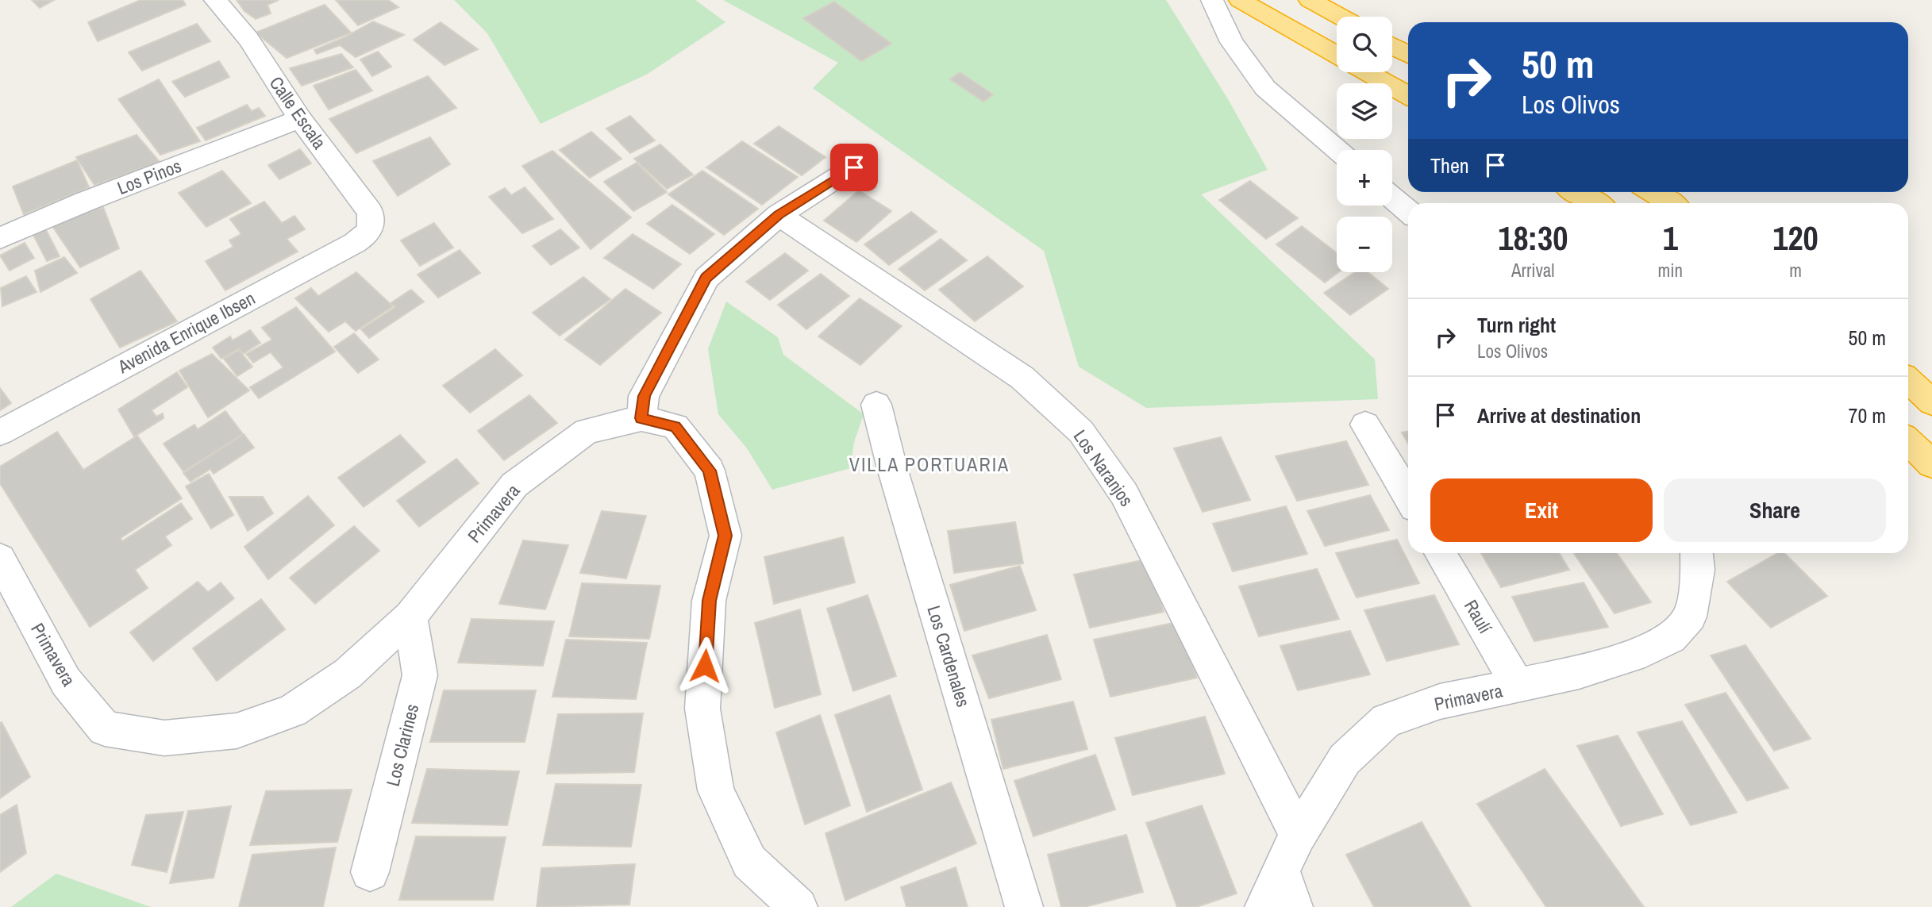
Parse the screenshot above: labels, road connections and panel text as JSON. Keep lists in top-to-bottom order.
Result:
{
  "streets": {
    "street": [
      "Calle Escala",
      "Los Pinos",
      "Avenida Enrique Ibsen",
      "Los Naranjos",
      "Primavera",
      "Raulí",
      "Los Cardenales",
      "Los Clarines"
    ]
  },
  "crossings": [
    ["Calle Escala", "Los Pinos"],
    ["Calle Escala", "Avenida Enrique Ibsen"],
    ["Los Naranjos", "Primavera"],
    ["Primavera", "Raulí"],
    ["Primavera", "Los Clarines"]
  ],
  "districts": ["VILLA PORTUARIA"],
  "page": {
    "map_buttons": ["+", "−"],
    "turn": ["50 m", "Los Olivos"],
    "then": "Then",
    "eta": [
      "18:30",
      "Arrival",
      "1",
      "min",
      "120",
      "m"
    ],
    "list": [
      {
        "name": "Turn right",
        "note": "Los Olivos",
        "value": "50 m"
      },
      {
        "name": "Arrive at destination",
        "value": "70 m"
      }
    ],
    "buttons": ["Exit", "Share"]
  }
}
